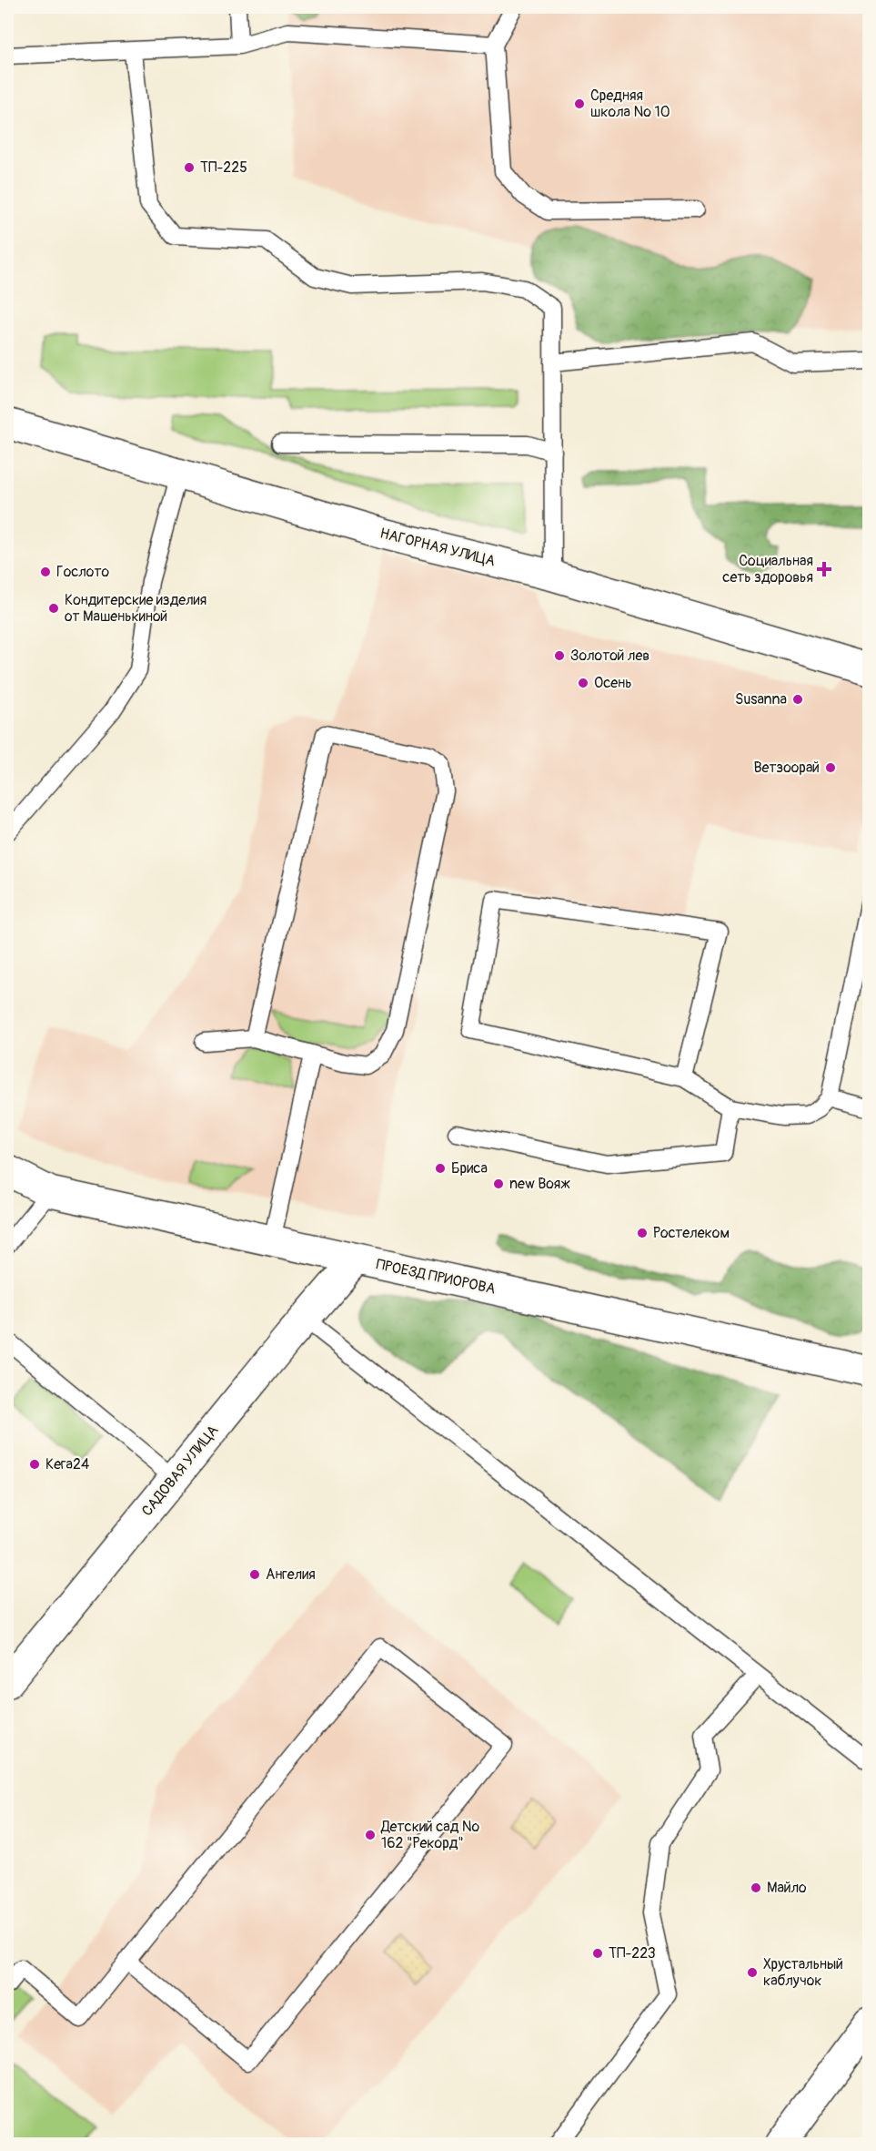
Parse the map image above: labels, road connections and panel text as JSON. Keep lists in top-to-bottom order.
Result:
{
  "streets": {
    "street": ["НАГОРНАЯ УЛИЦА", "ПРОЕЗД ПРИОРОВА", "САДОВАЯ УЛИЦА"]
  },
  "crossings": [
    ["ПРОЕЗД ПРИОРОВА", "САДОВАЯ УЛИЦА"]
  ],
  "places": {
    "other": [
      "Средняя школа № 10",
      "ТП-225",
      "Гослото",
      "Кондитерские изделия от Машенькиной",
      "Золотой лев",
      "Осень",
      "Susanna",
      "Ветзоорай",
      "Бриса",
      "new Вояж",
      "Ростелеком",
      "Кега24",
      "Ангелия",
      "Детский сад № 162 \"Рекорд\"",
      "Майло",
      "ТП-223",
      "Хрустальный каблучок"
    ],
    "health": ["Социальная сеть здоровья"]
  }
}
